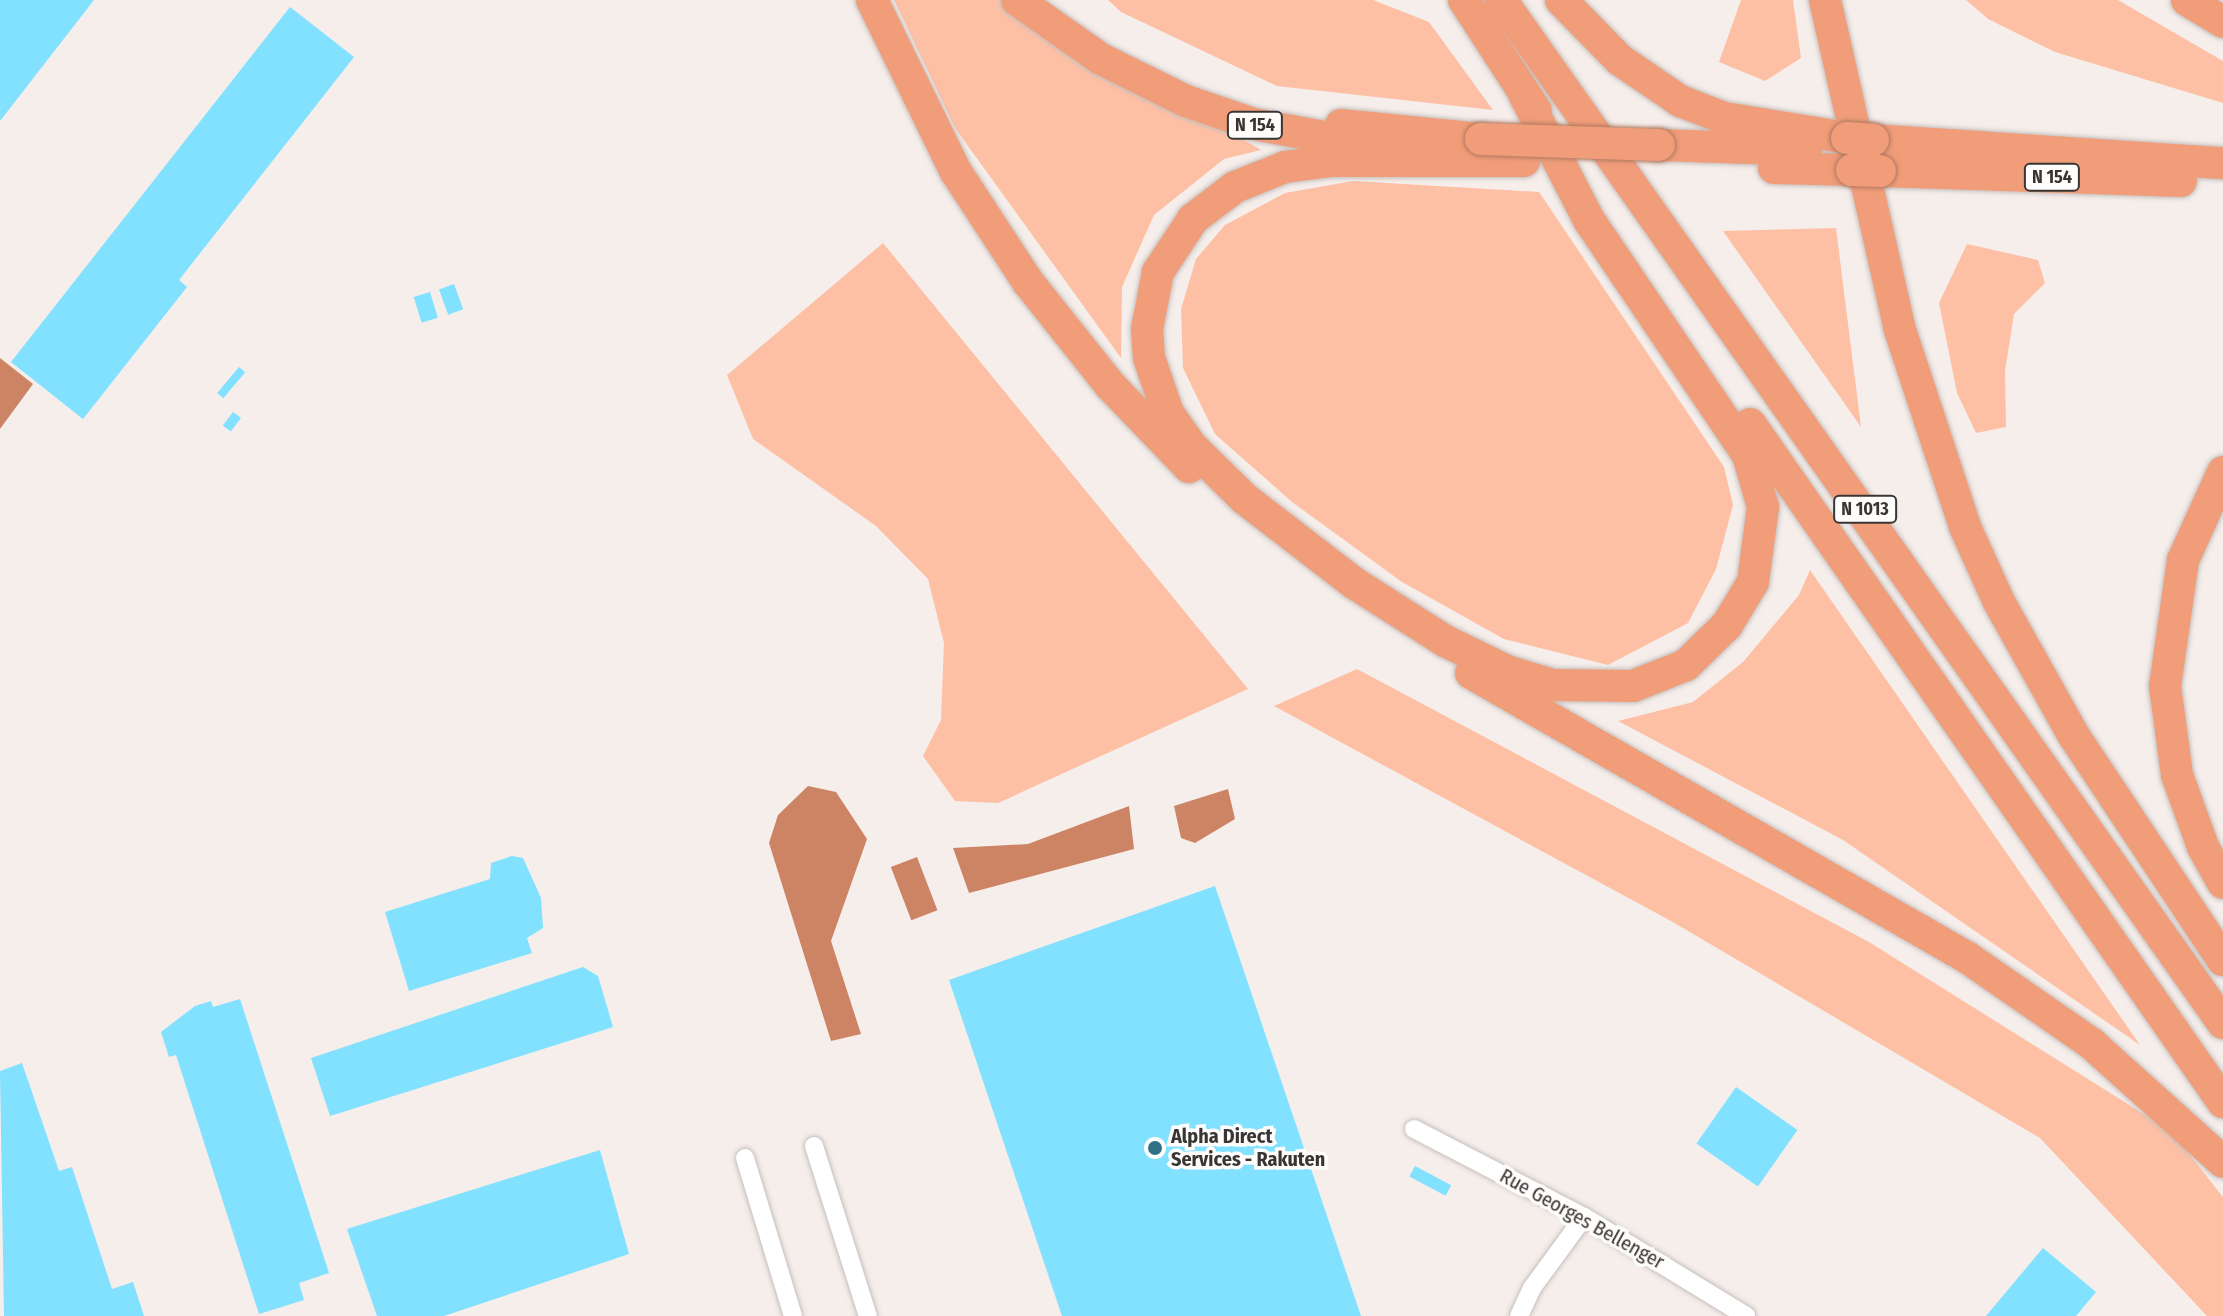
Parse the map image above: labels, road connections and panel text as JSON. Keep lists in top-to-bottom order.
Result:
{
  "streets": {
    "highway": ["N 154", "N 1013"],
    "street": ["Rue Georges Bellenger"]
  },
  "places": ["Alpha Direct Services - Rakuten"]
}
